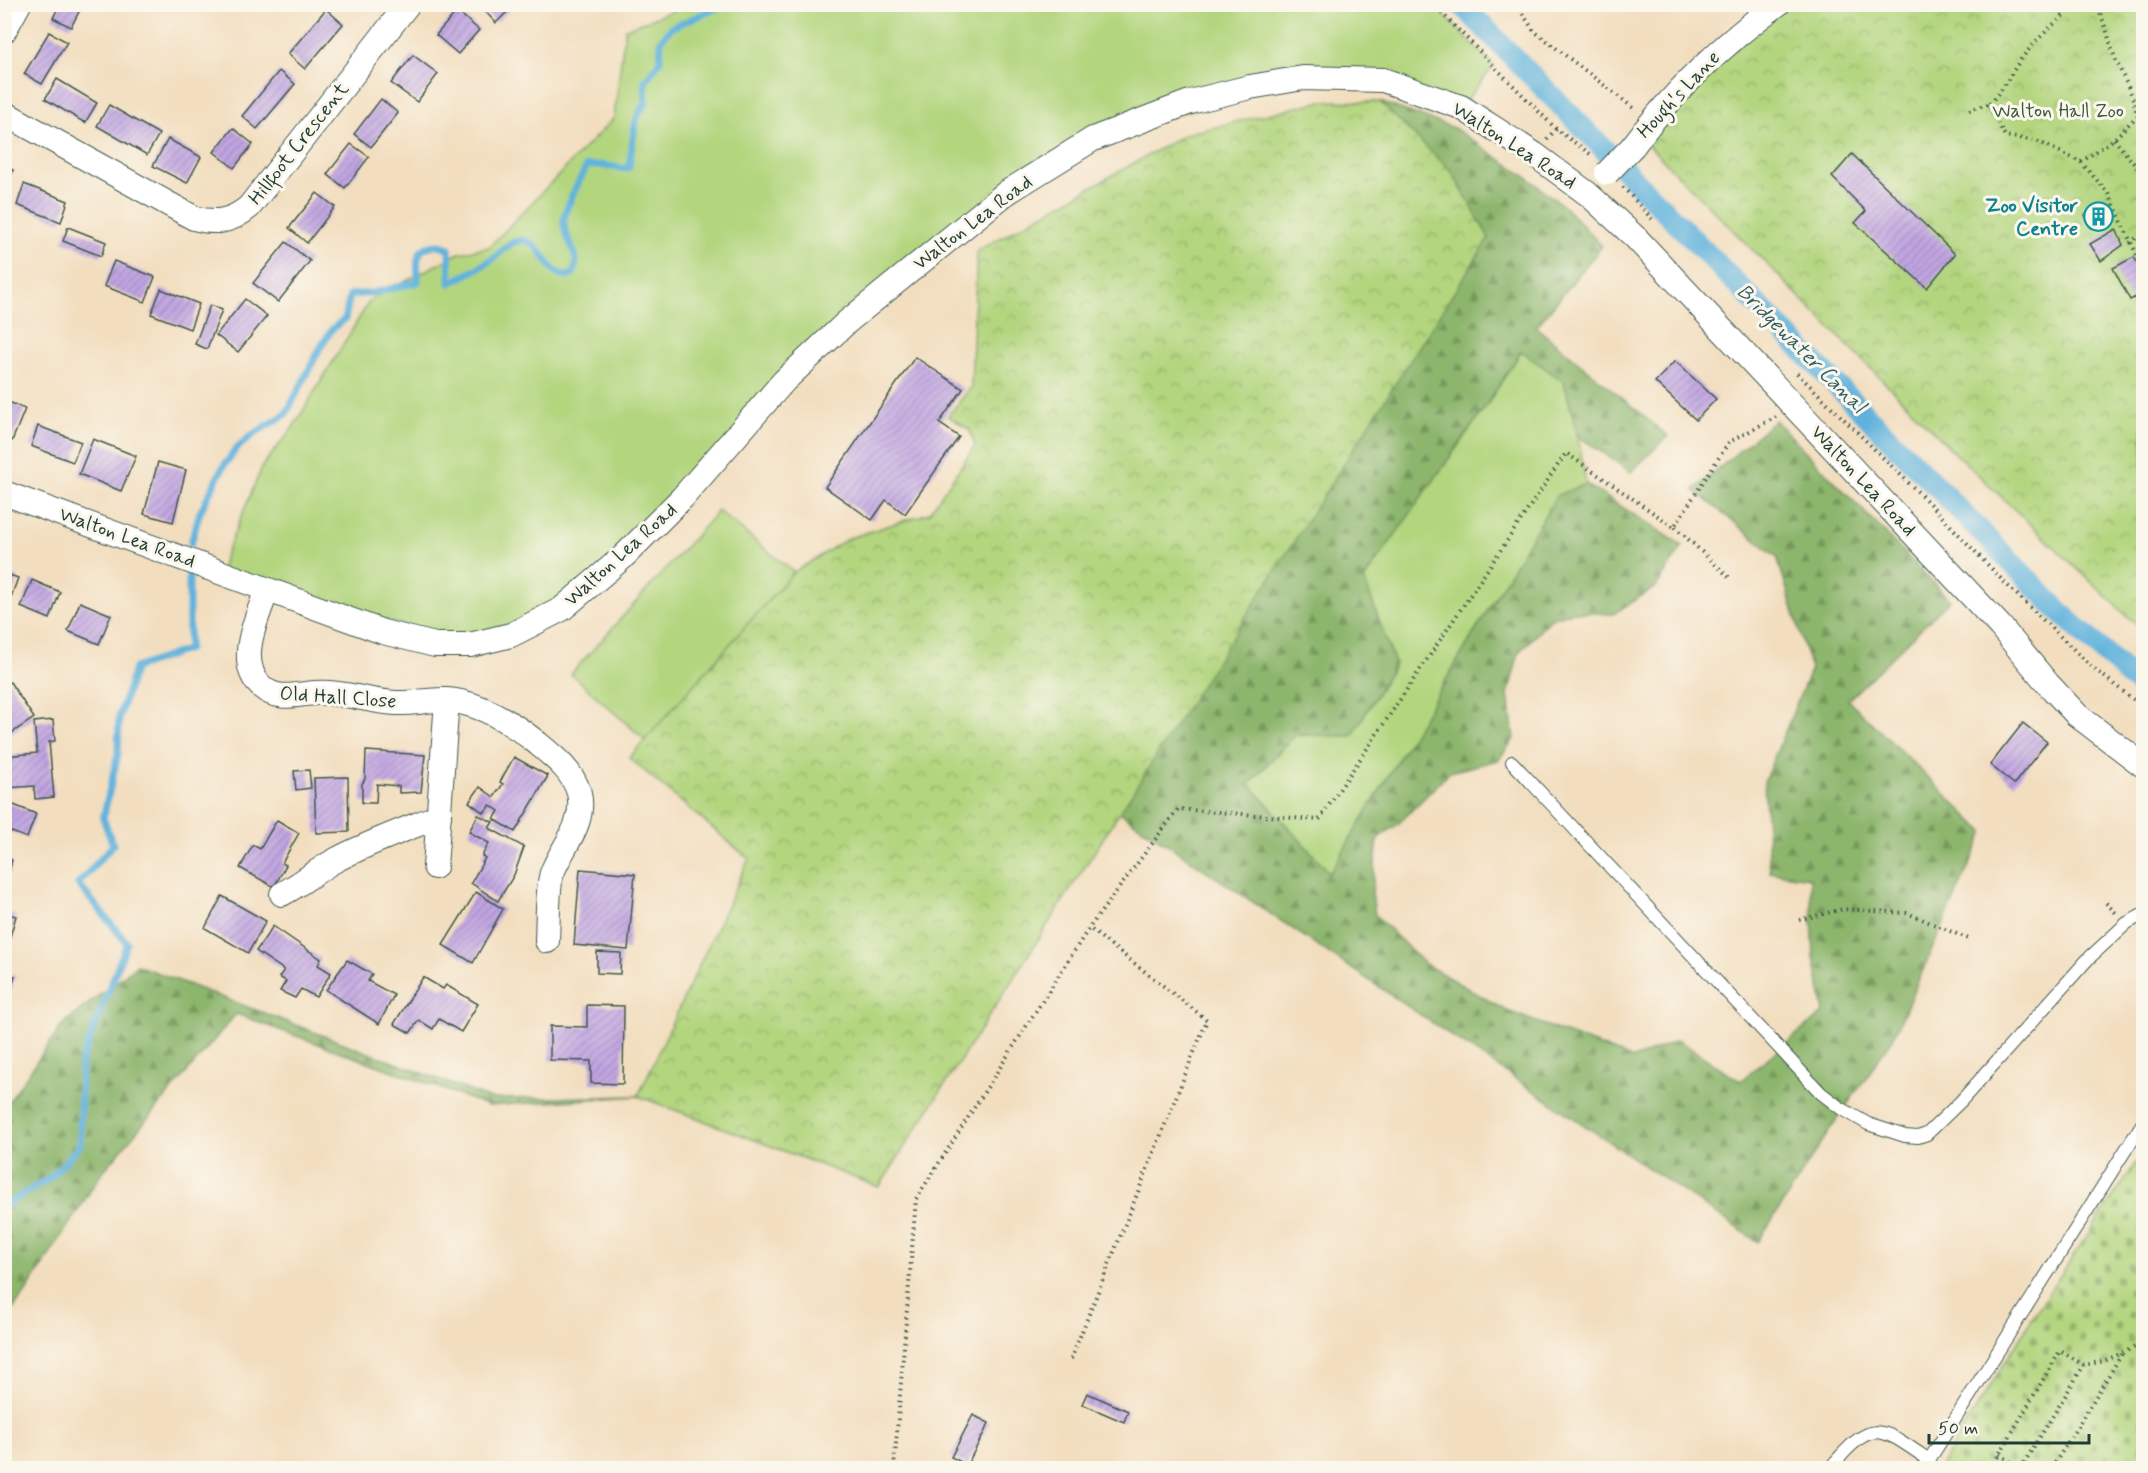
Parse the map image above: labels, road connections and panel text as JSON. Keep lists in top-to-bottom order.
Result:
{
  "streets": {
    "street": [
      "Hough's Lane",
      "Hillfoot Crescent",
      "Walton Lea Road",
      "Old Hall Close"
    ]
  },
  "crossings": [
    ["Hough's Lane", "Walton Lea Road"],
    ["Walton Lea Road", "Old Hall Close"]
  ],
  "water": ["Bridgewater Canal"],
  "parks": ["Walton Hall Zoo"],
  "places": {
    "building": ["Zoo Visitor Centre"]
  },
  "scale_bar": "50 m"
}
